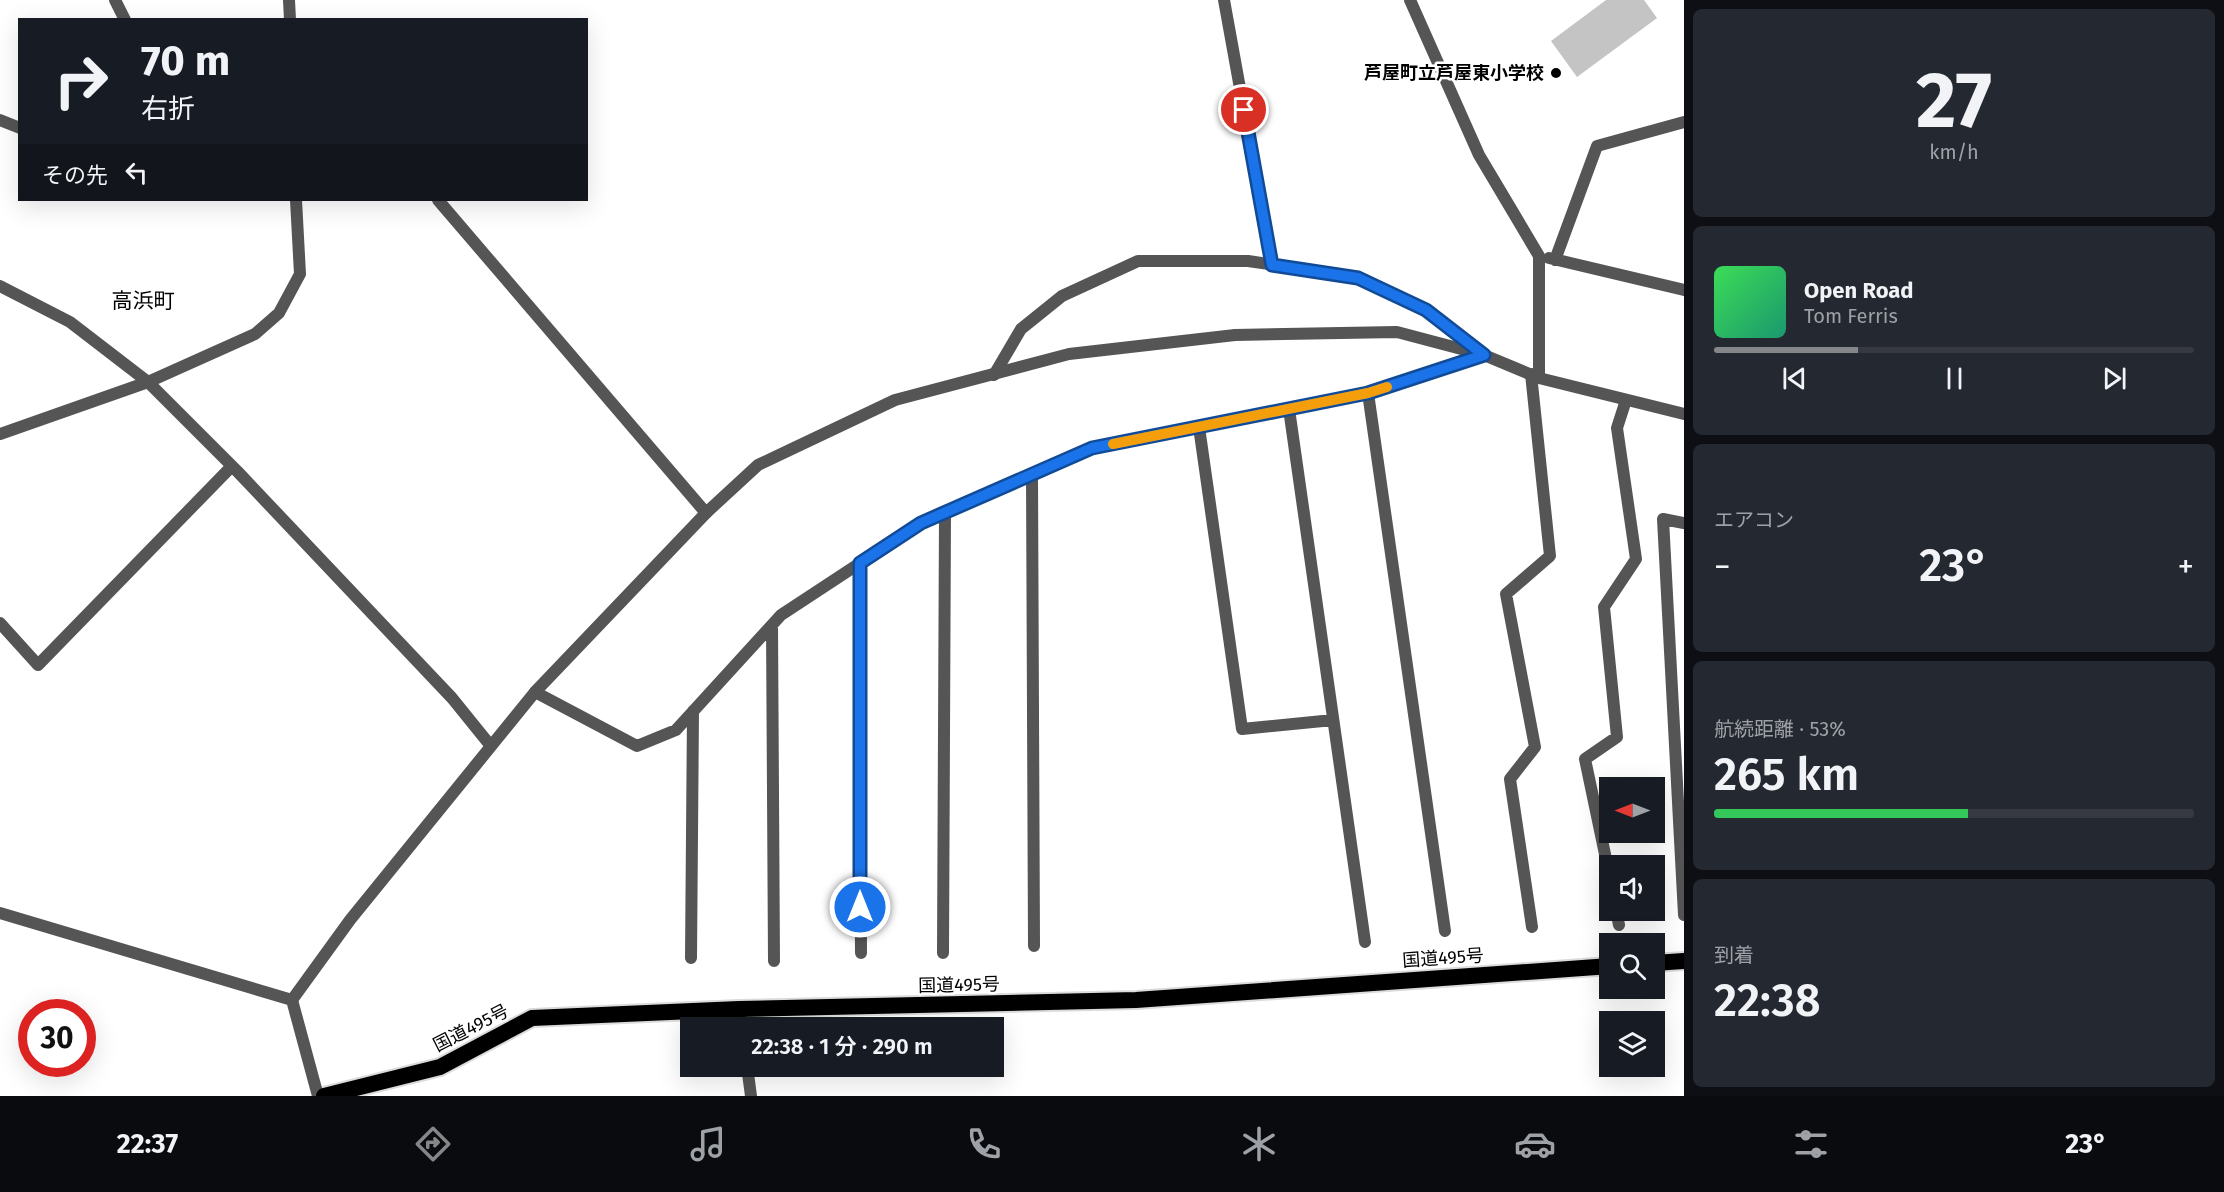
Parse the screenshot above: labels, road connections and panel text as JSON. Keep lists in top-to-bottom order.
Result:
{
  "streets": {
    "highway": ["国道495号"]
  },
  "districts": ["高浜町"],
  "places": ["芦屋町立芦屋東小学校"],
  "north": "left",
  "page": {
    "tile": [
      ["27", "km/h"],
      "エアコン",
      ["航続距離 · 53%", "265 km"],
      ["到着", "22:38"]
    ],
    "turn": ["70 m", "右折"],
    "then": "その先",
    "song": ["Open Road", "Tom Ferris"],
    "heat": ["−", "23°", "+"],
    "limit": "30",
    "trip": "22:38 · 1 分 · 290 m",
    "tabs": ["22:37", "23°"]
  }
}
